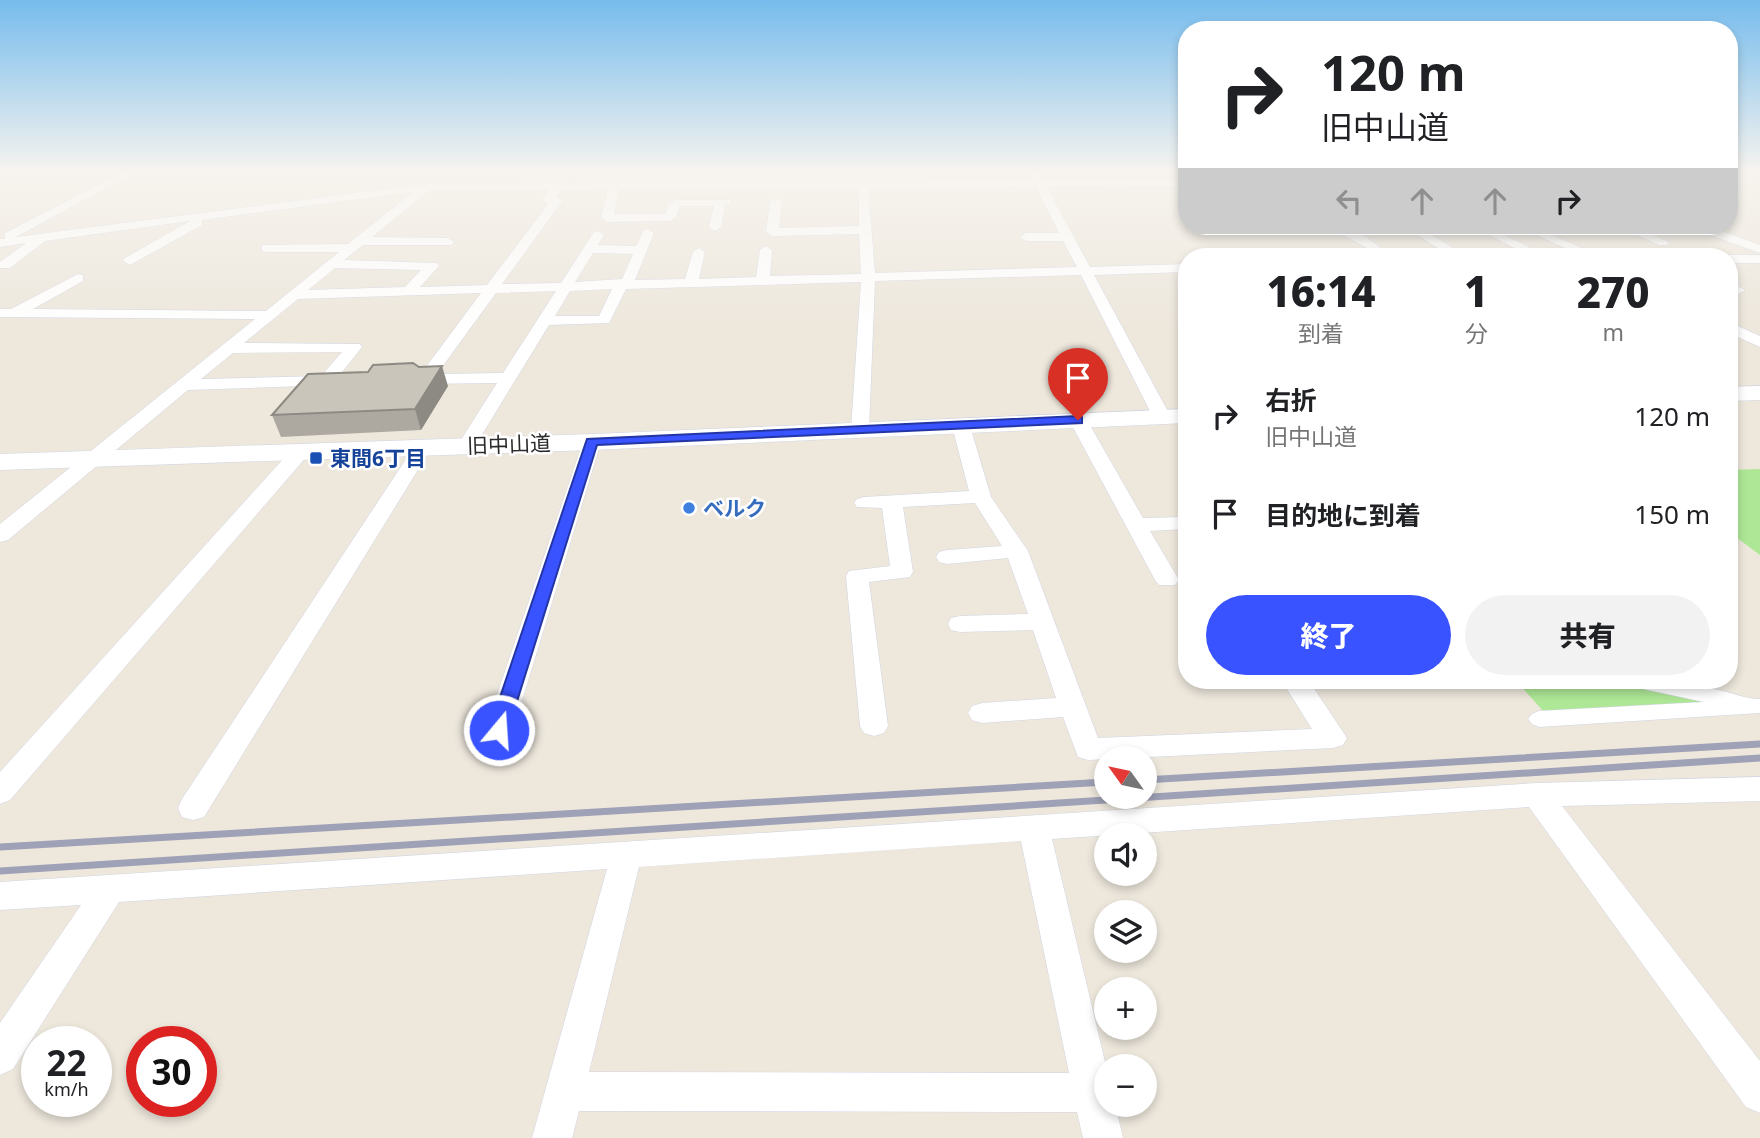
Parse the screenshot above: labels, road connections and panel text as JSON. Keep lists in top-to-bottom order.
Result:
{
  "streets": {
    "main road": ["旧中山道"]
  },
  "places": {
    "transit": ["東間6丁目"],
    "other": ["ベルク"]
  },
  "north": "top left",
  "page": {
    "turn": ["120 m", "旧中山道"],
    "eta": [
      "16:14",
      "到着",
      "1",
      "分",
      "270",
      "m"
    ],
    "list": [
      {
        "name": "右折",
        "note": "旧中山道",
        "value": "120 m"
      },
      {
        "name": "目的地に到着",
        "value": "150 m"
      }
    ],
    "buttons": ["終了", "共有"],
    "map_buttons": ["+", "−"],
    "speed": "22 km/h",
    "limit": "30"
  }
}
